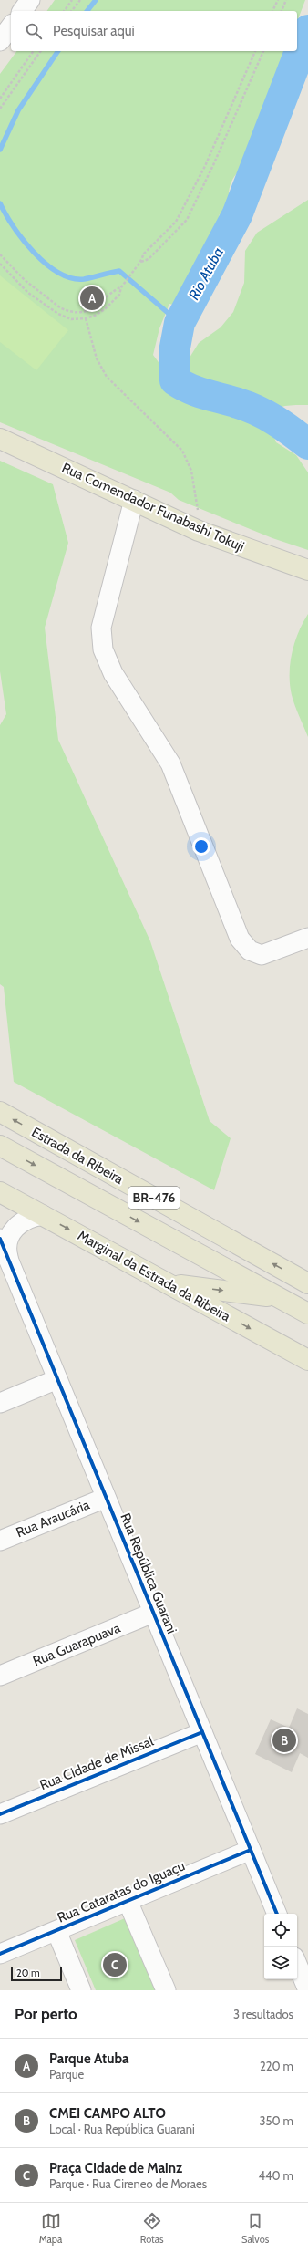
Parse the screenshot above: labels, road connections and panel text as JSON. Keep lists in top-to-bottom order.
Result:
{
  "streets": {
    "main road": [
      "Rua Comendador Funabashi Tokuji",
      "Estrada da Ribeira",
      "BR-476",
      "Marginal da Estrada da Ribeira"
    ],
    "street": [
      "Rua Araucária",
      "Rua República Guarani",
      "Rua Guarapuava",
      "Rua Cidade de Missal",
      "Rua Cataratas do Iguaçu"
    ]
  },
  "crossings": [
    ["Marginal da Estrada da Ribeira", "Rua República Guarani"],
    ["Rua Araucária", "Rua República Guarani"],
    ["Rua República Guarani", "Rua Guarapuava"],
    ["Rua República Guarani", "Rua Cidade de Missal"],
    ["Rua República Guarani", "Rua Cataratas do Iguaçu"]
  ],
  "water": ["Rio Atuba"],
  "scale_bar": "20 m",
  "page": {
    "search": "Pesquisar aqui",
    "pins": ["A", "B", "C"],
    "scale": "20 m",
    "heading": ["Por perto", "3 resultados"],
    "list": [
      {
        "mark": "A",
        "name": "Parque Atuba",
        "note": "Parque",
        "value": "220 m"
      },
      {
        "mark": "B",
        "name": "CMEI CAMPO ALTO",
        "note": "Local · Rua República Guarani",
        "value": "350 m"
      },
      {
        "mark": "C",
        "name": "Praça Cidade de Mainz",
        "note": "Parque · Rua Cireneo de Moraes",
        "value": "440 m"
      }
    ],
    "nav": ["Mapa", "Rotas", "Salvos"]
  }
}
